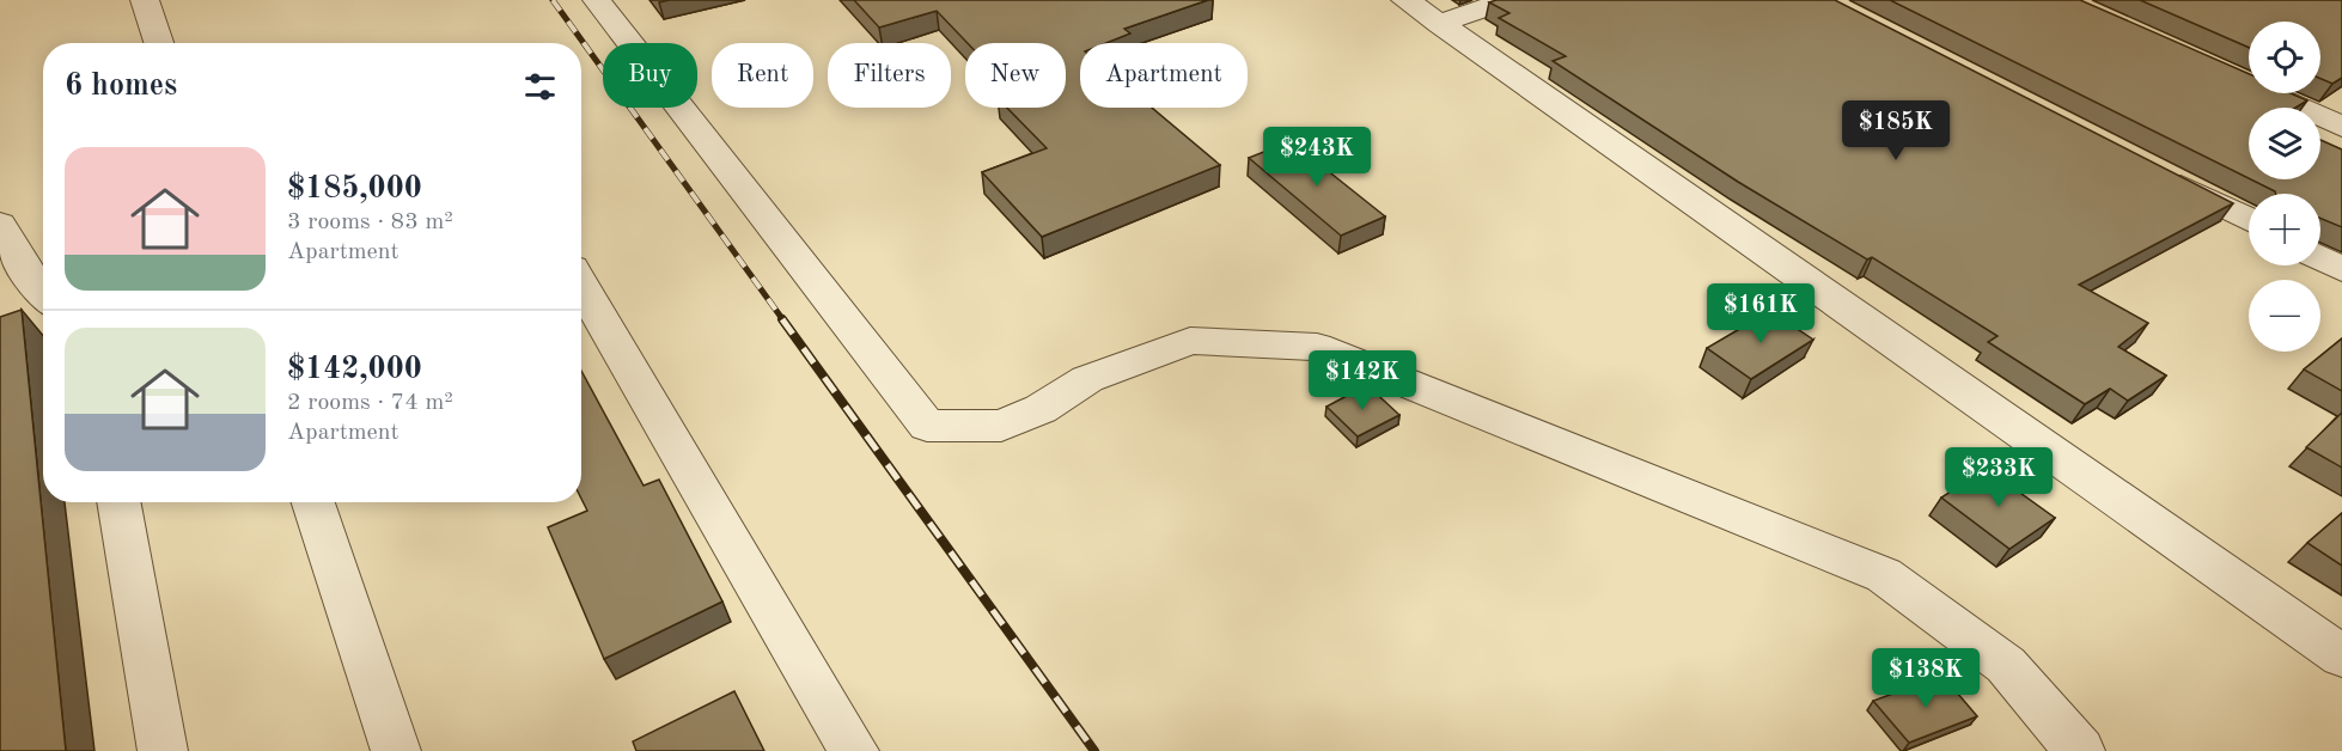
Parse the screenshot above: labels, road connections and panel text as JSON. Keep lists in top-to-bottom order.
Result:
{
  "page": {
    "map_buttons": ["+", "−"],
    "chip": [
      "Buy",
      "Rent",
      "Filters",
      "New",
      "Apartment"
    ],
    "heading": "6 homes",
    "price": [
      "$185K",
      "$243K",
      "$161K",
      "$142K",
      "$233K",
      "$138K"
    ],
    "list": [
      {
        "name": "$185,000",
        "note": "3 rooms · 83 m² · Apartment"
      },
      {
        "name": "$142,000",
        "note": "2 rooms · 74 m² · Apartment"
      }
    ]
  }
}
